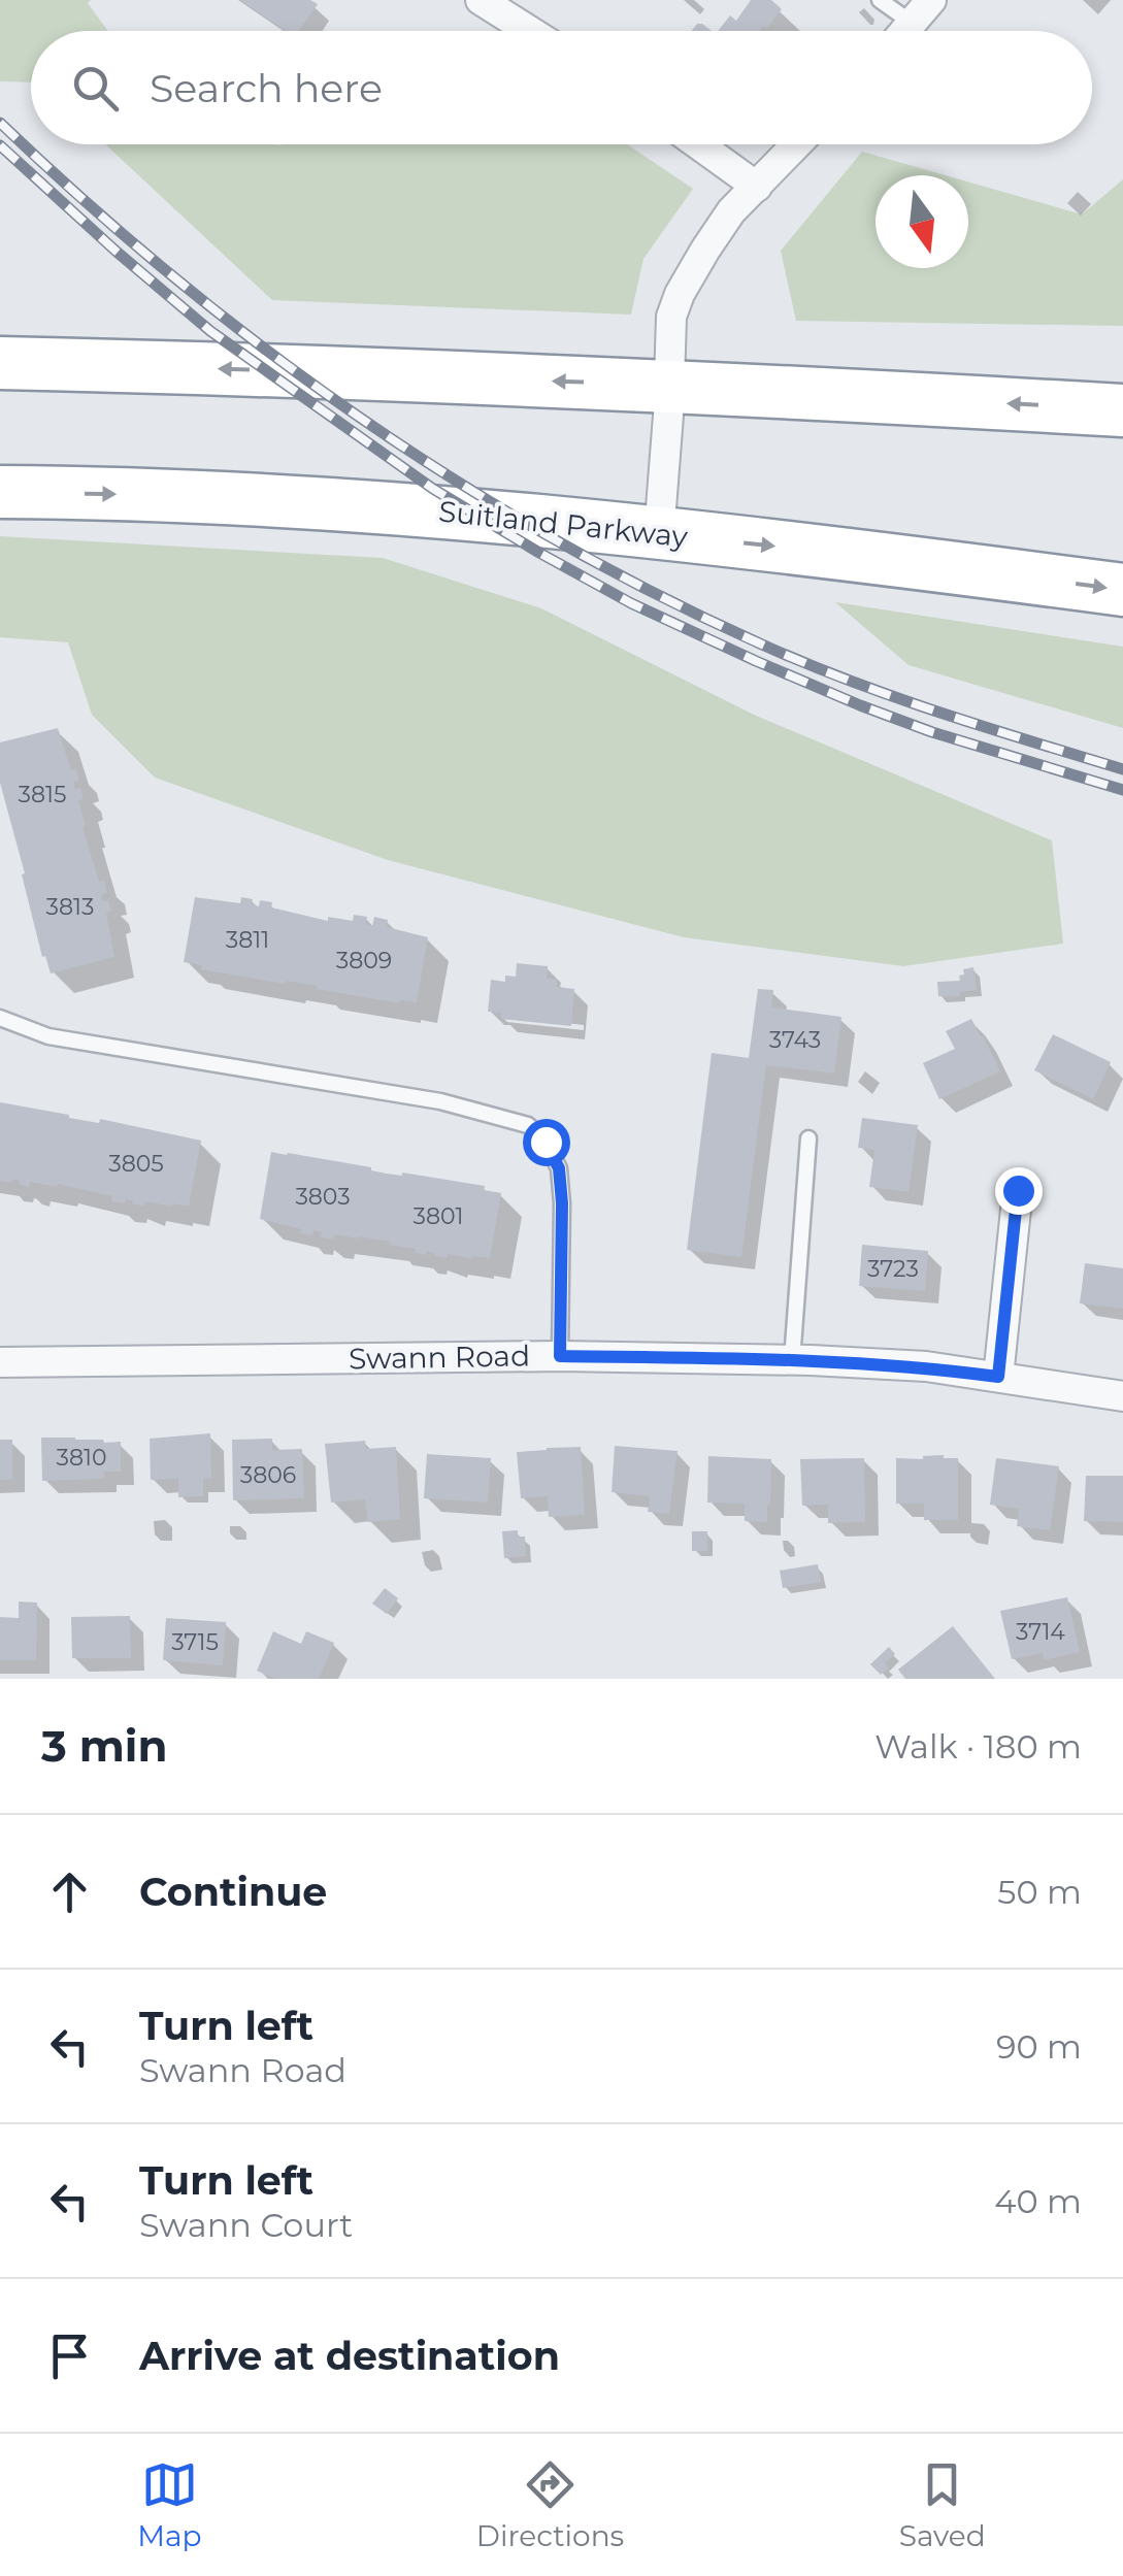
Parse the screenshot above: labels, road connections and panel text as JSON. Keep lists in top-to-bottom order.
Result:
{
  "streets": {
    "highway": ["Suitland Parkway"],
    "street": ["Swann Road"]
  },
  "house_numbers": [
    "3815",
    "3813",
    "3811",
    "3809",
    "3743",
    "3805",
    "3803",
    "3801",
    "3723",
    "3810",
    "3806",
    "3714",
    "3715"
  ],
  "north": "bottom",
  "page": {
    "search": "Search here",
    "heading": ["3 min", "Walk · 180 m"],
    "list": [
      ["Continue", "50 m"],
      ["Turn left", "Swann Road", "90 m"],
      ["Turn left", "Swann Court", "40 m"],
      "Arrive at destination"
    ],
    "nav": ["Map", "Directions", "Saved"]
  }
}
